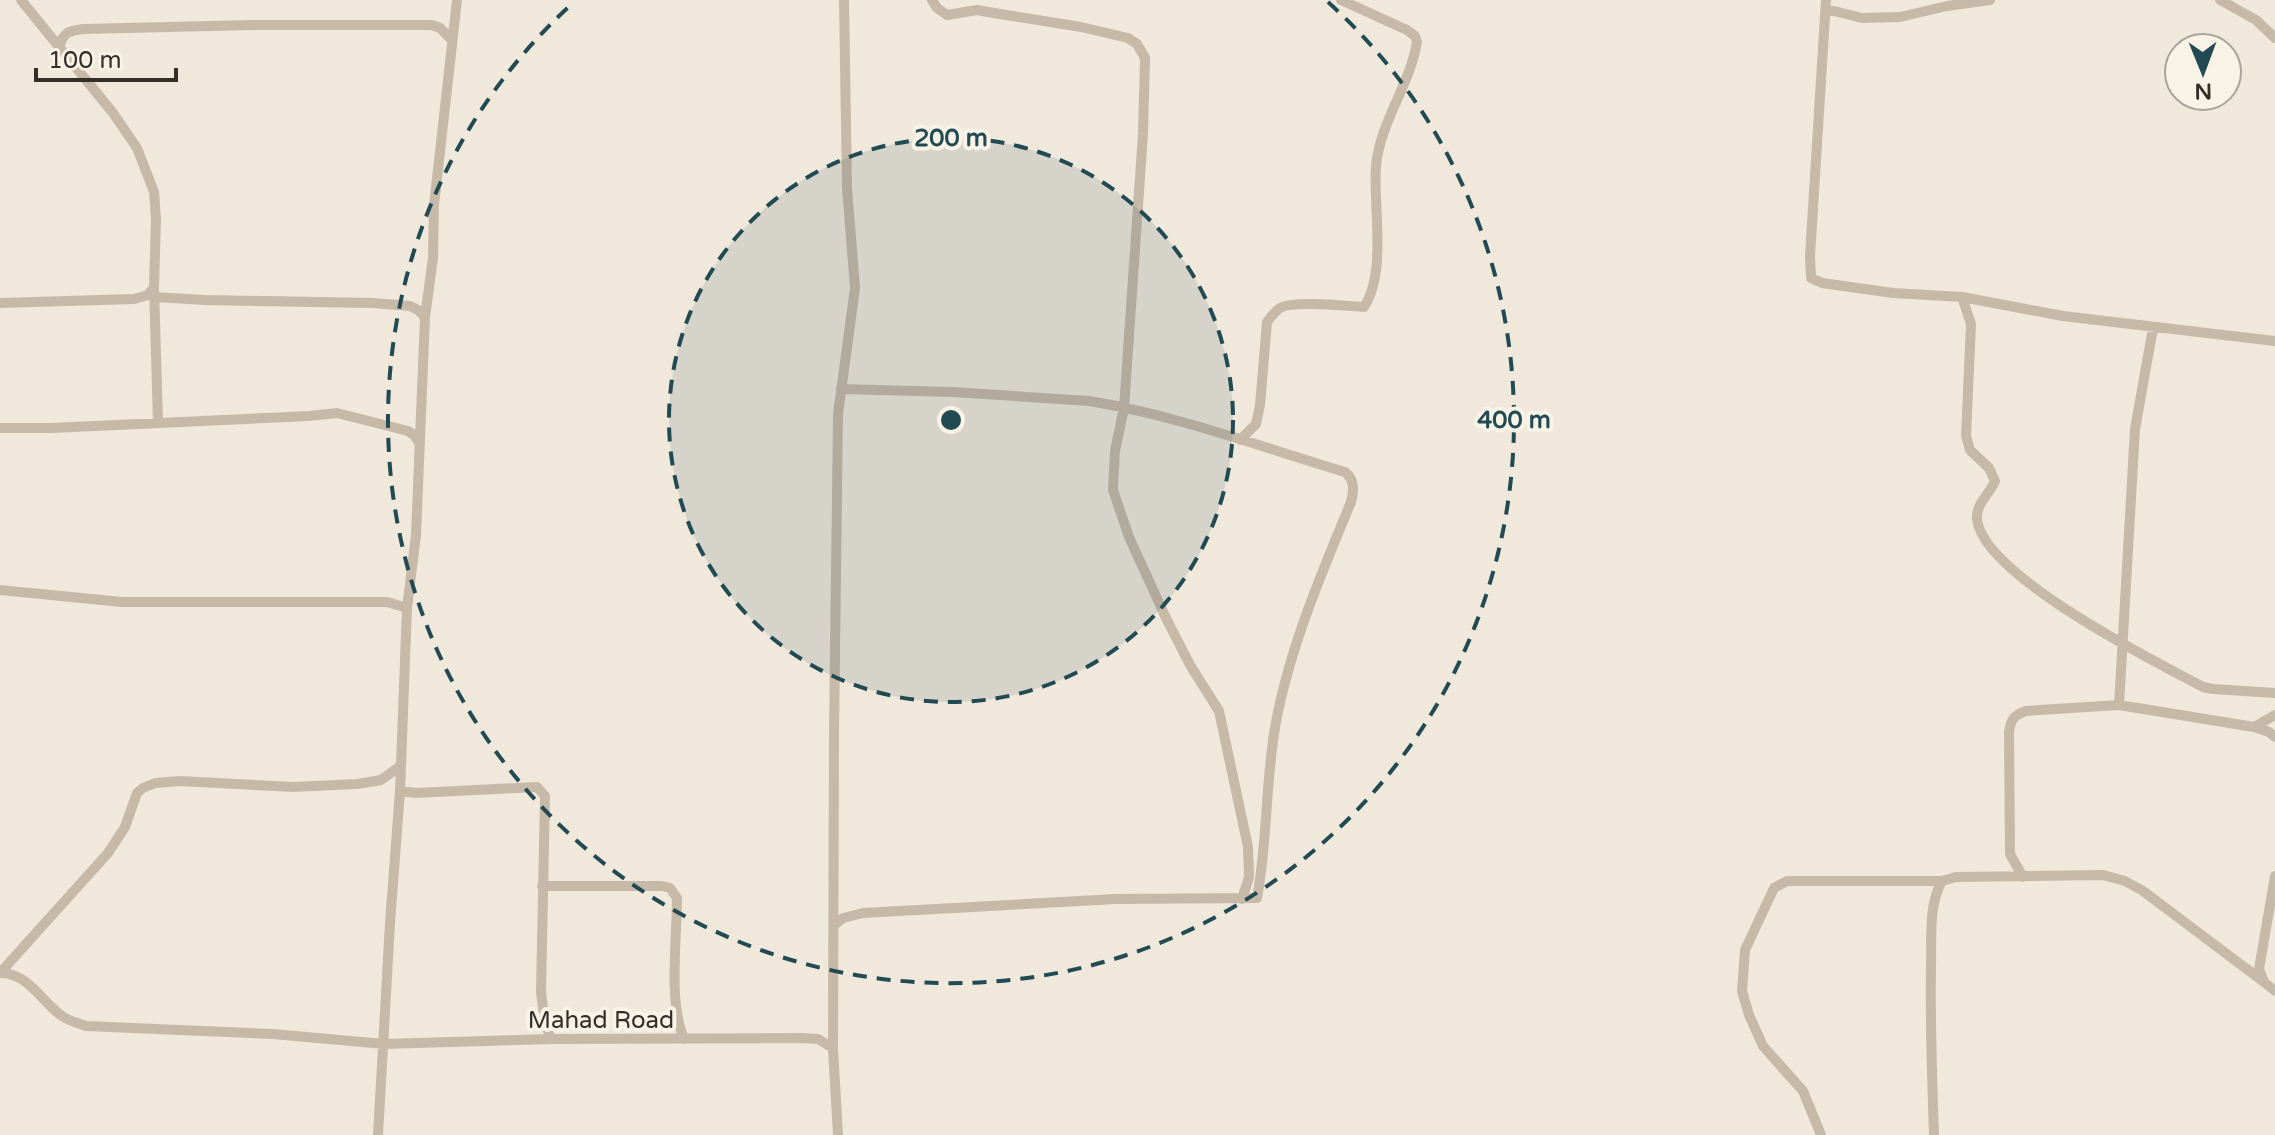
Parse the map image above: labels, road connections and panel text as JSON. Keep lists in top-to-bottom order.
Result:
{
  "streets": {
    "street": ["Mahad Road"]
  },
  "scale_bar": "100 m",
  "north": "bottom",
  "rings": ["200 m", "400 m"]
}
